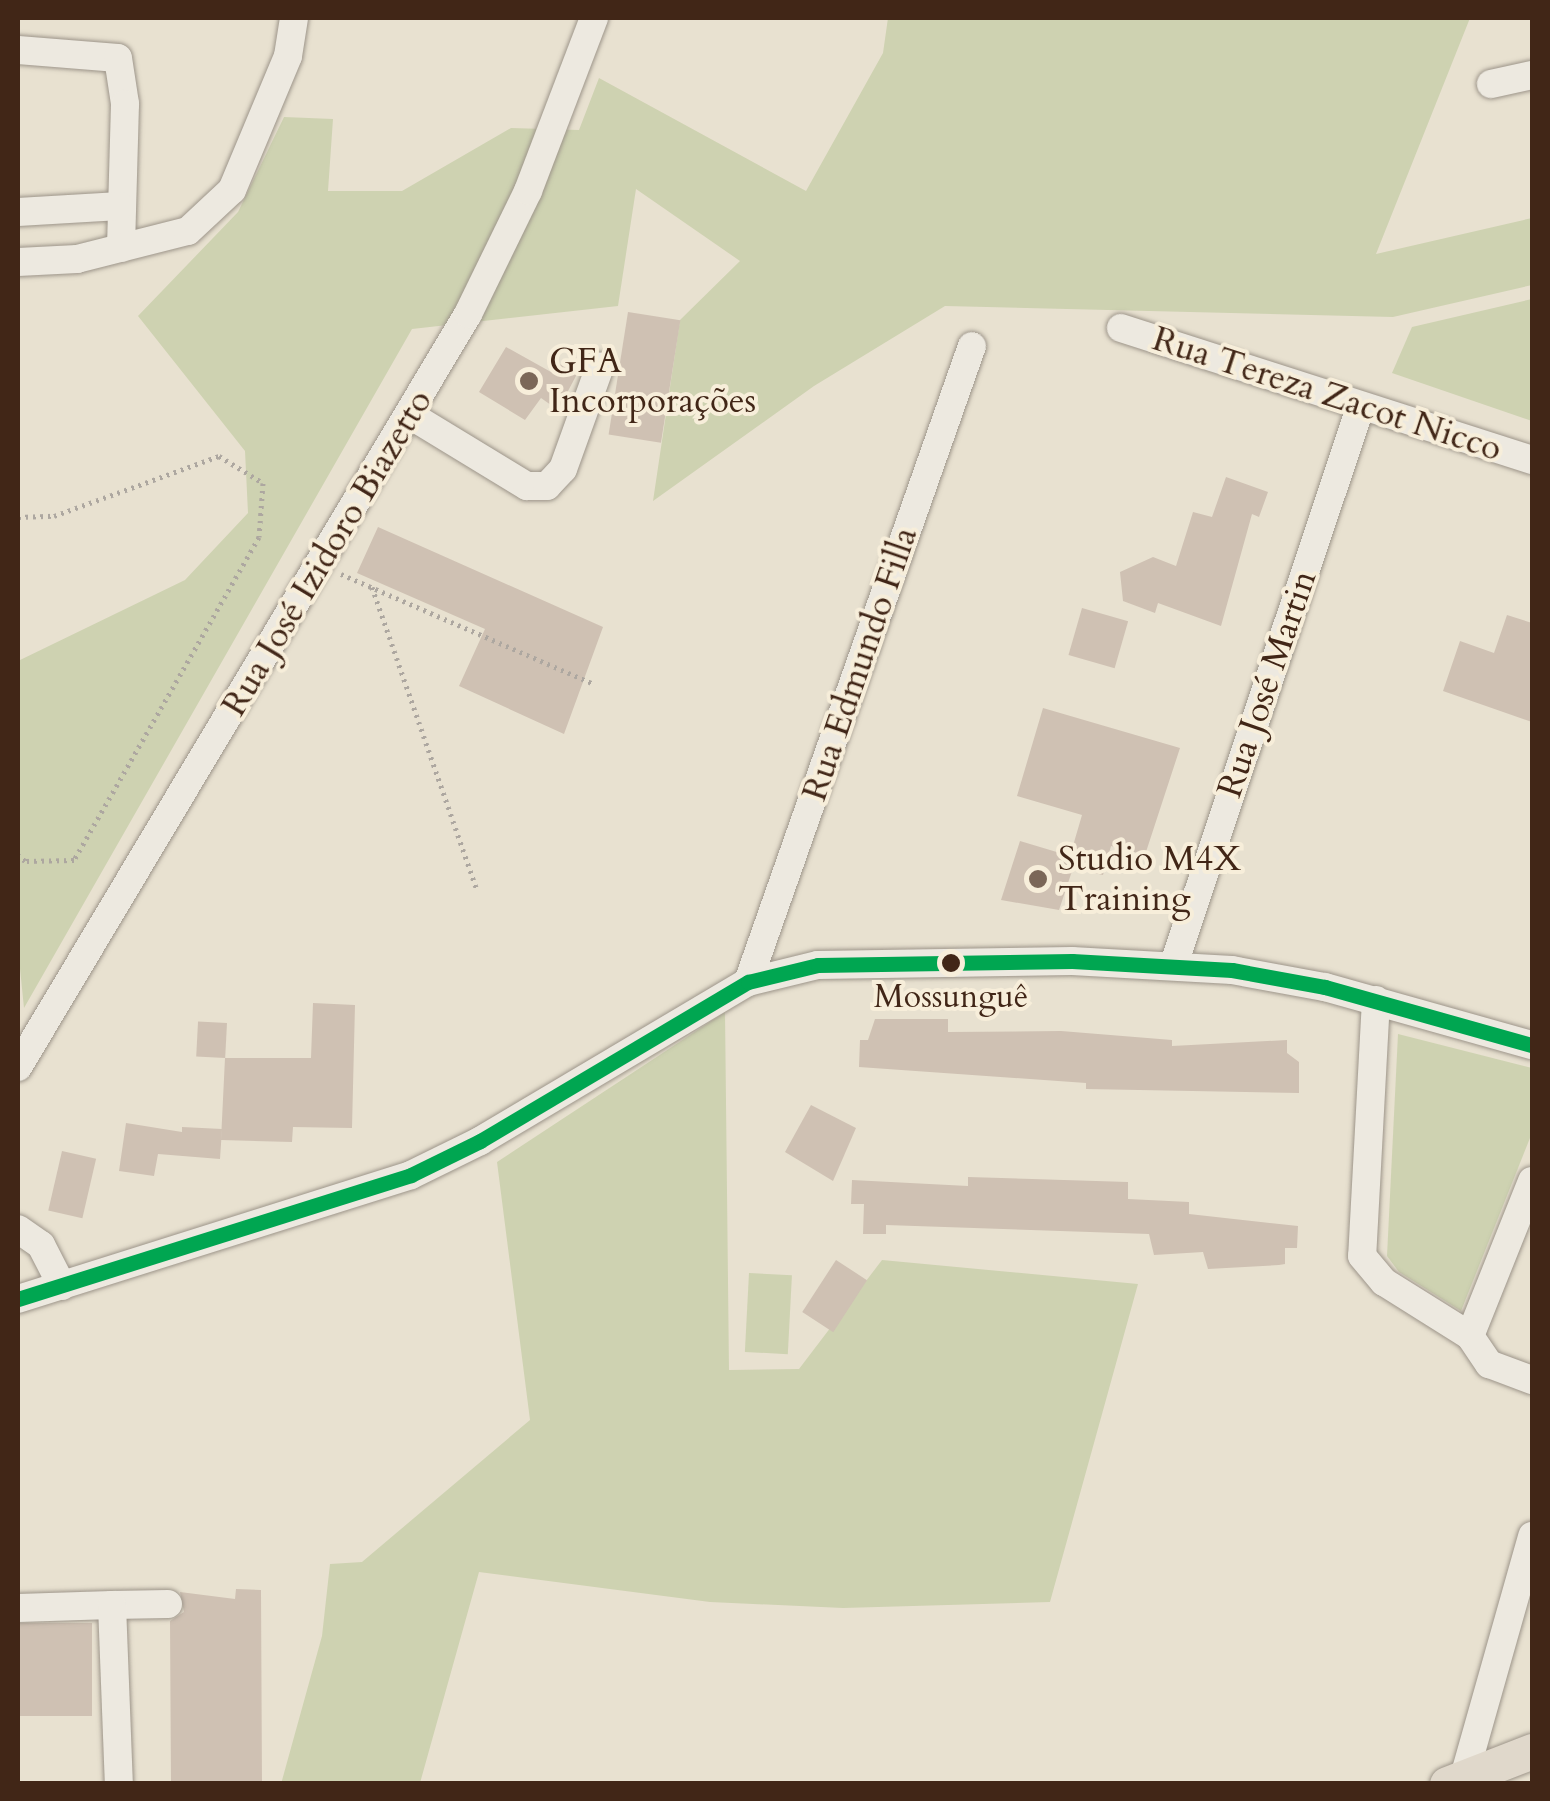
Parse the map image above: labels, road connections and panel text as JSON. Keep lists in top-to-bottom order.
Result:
{
  "streets": {
    "street": [
      "Rua Tereza Zacot Nicco",
      "Rua José Izidoro Biazetto",
      "Rua Edmundo Filla",
      "Rua José Martin"
    ]
  },
  "crossings": [
    ["Rua Tereza Zacot Nicco", "Rua José Martin"]
  ],
  "places": ["GFA Incorporações", "Studio M4X Training", "Mossunguê"]
}
